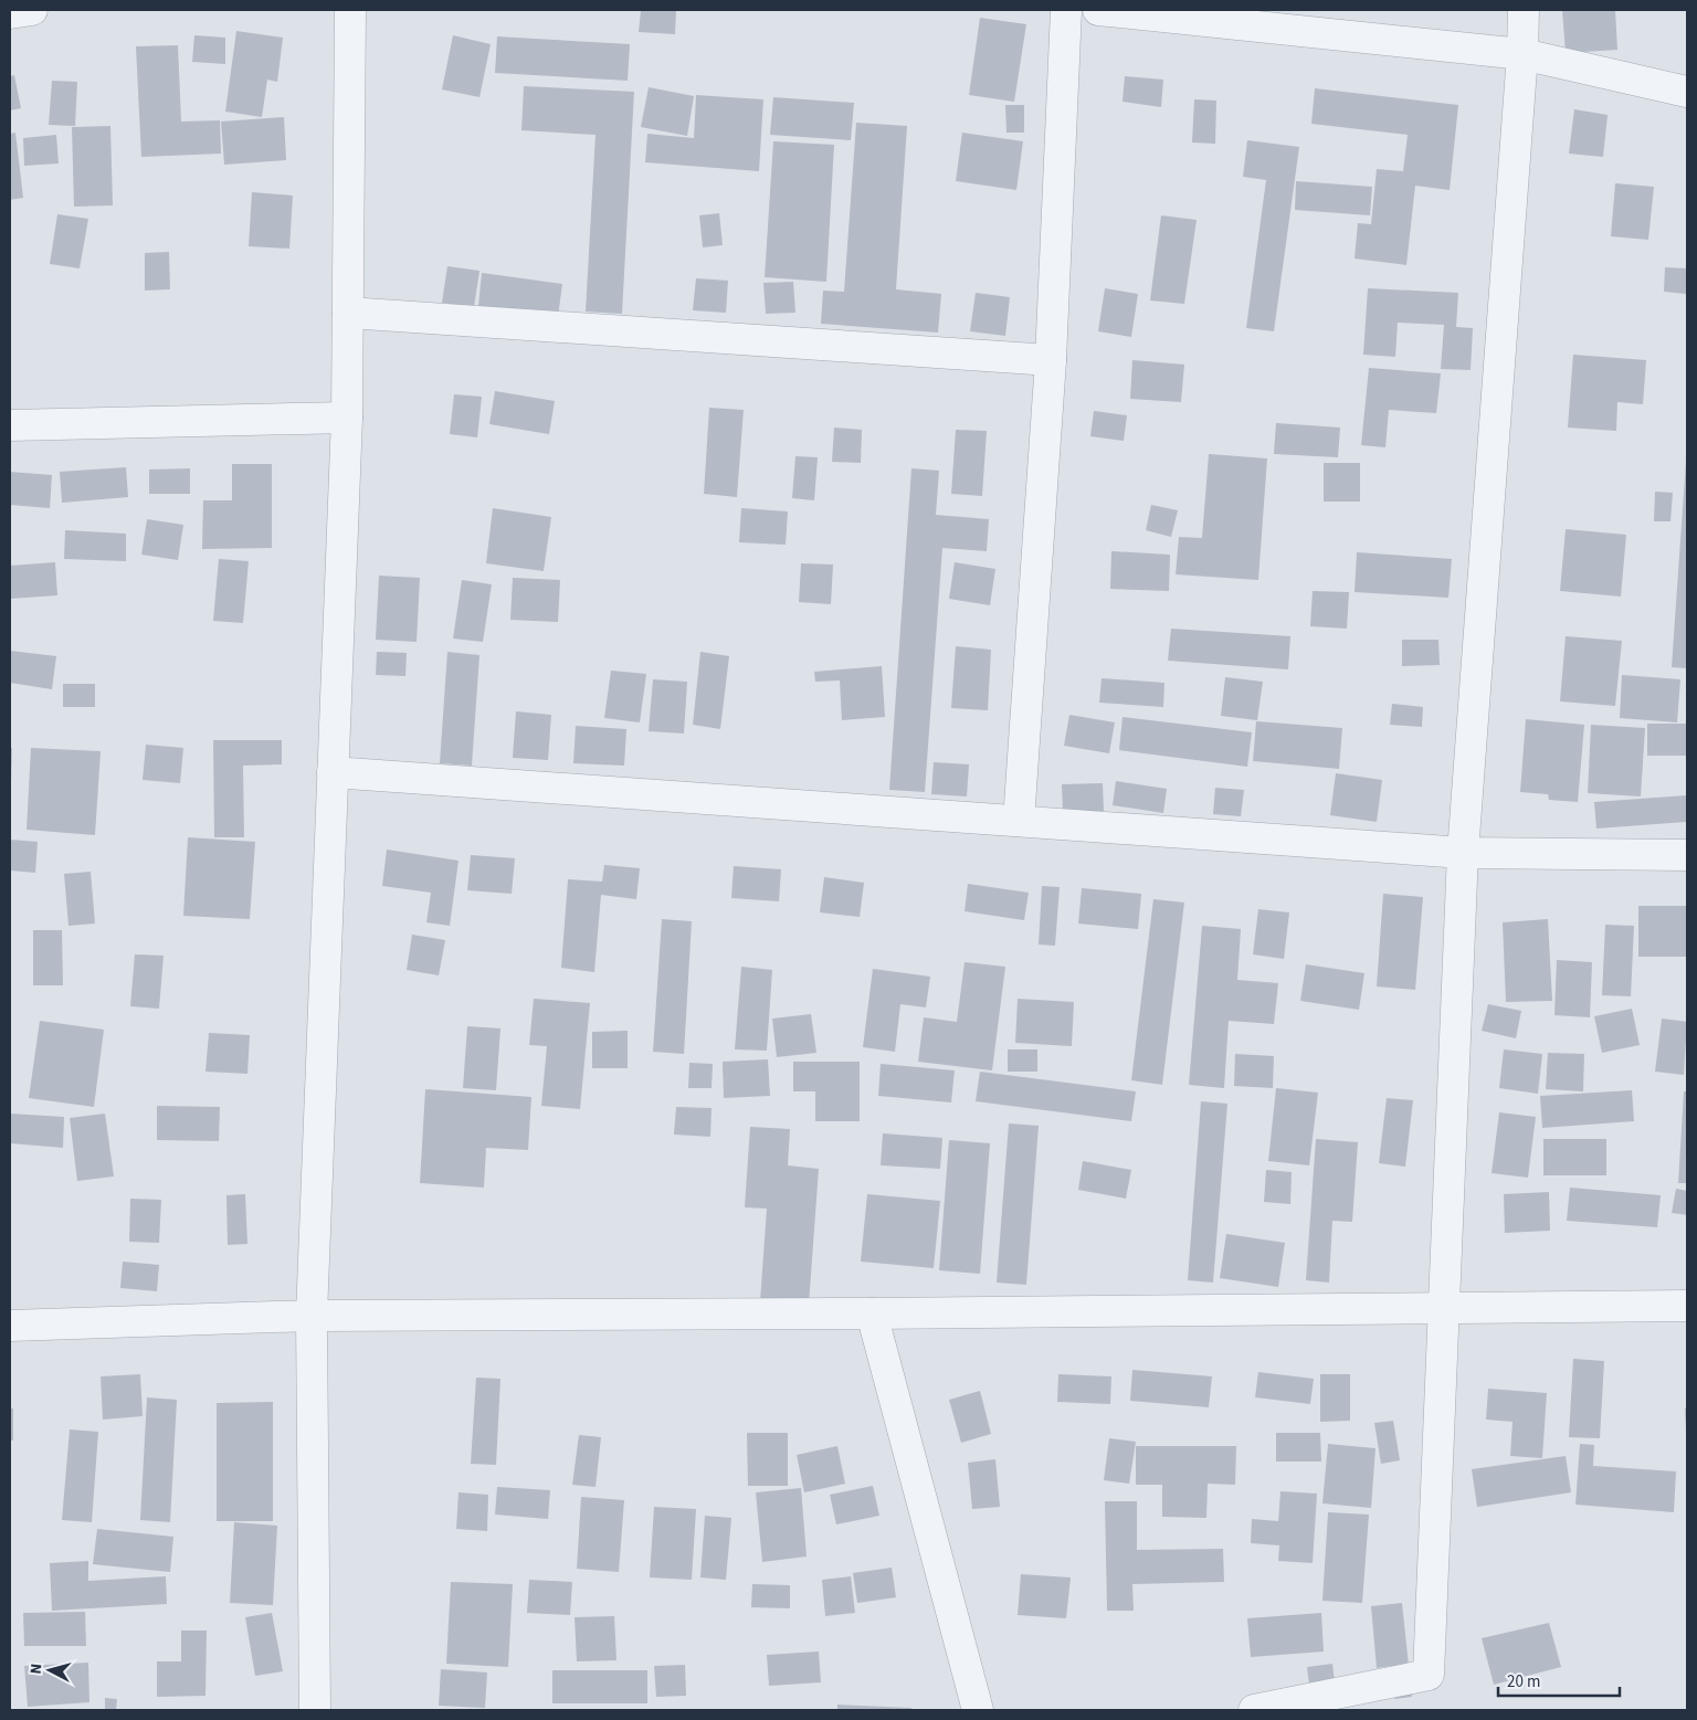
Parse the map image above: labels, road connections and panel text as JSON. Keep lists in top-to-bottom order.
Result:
{
  "scale_bar": "20 m",
  "north": "left"
}
